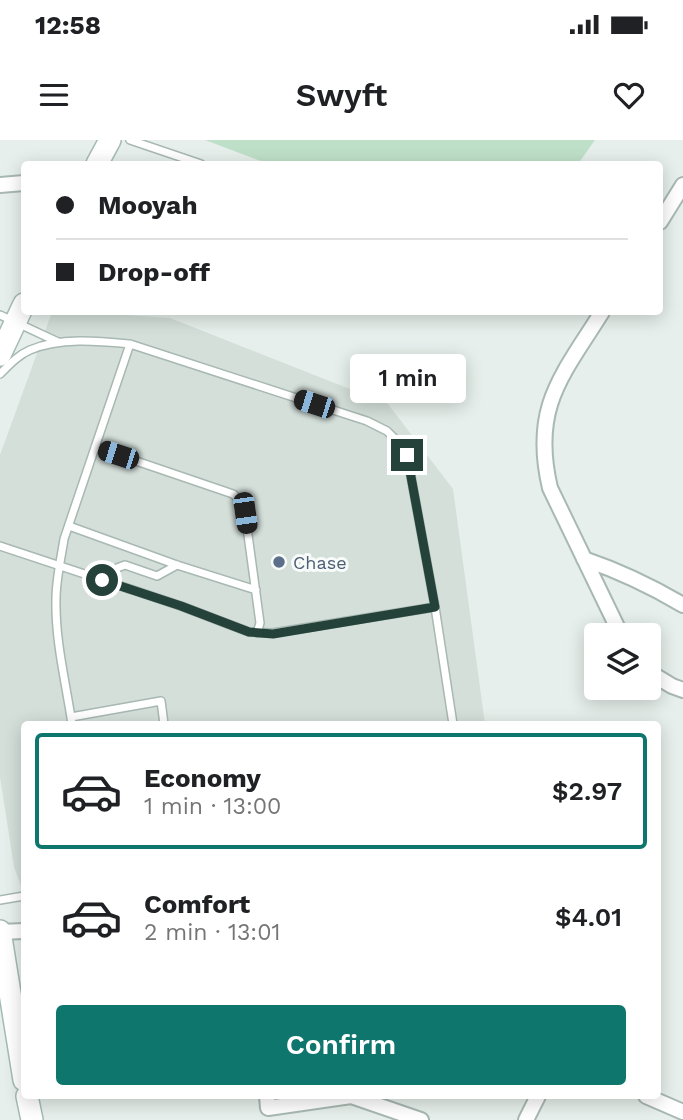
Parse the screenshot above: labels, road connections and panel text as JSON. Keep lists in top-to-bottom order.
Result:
{
  "places": ["Chase"],
  "page": {
    "status": "12:58",
    "header": "Swyft",
    "banner": ["Mooyah", "Drop-off"],
    "bubble": "1 min",
    "list": [
      {
        "name": "Economy",
        "note": "1 min · 13:00",
        "value": "$2.97"
      },
      {
        "name": "Comfort",
        "note": "2 min · 13:01",
        "value": "$4.01"
      }
    ],
    "buttons": "Confirm"
  }
}
